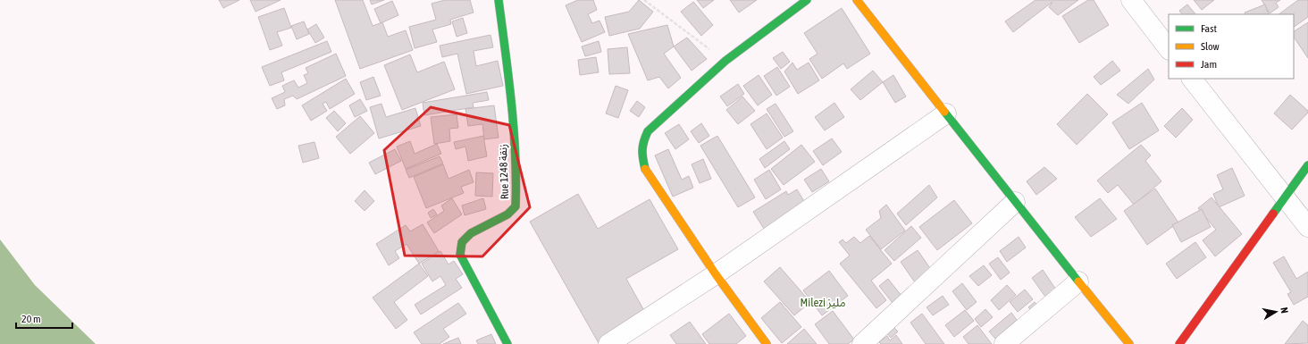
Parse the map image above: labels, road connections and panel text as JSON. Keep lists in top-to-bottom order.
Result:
{
  "streets": {
    "street": ["Rue 1248 زنقة"]
  },
  "districts": ["Milezi مليز"],
  "legend": ["Fast", "Slow", "Jam"],
  "scale_bar": "20 m",
  "north": "right"
}
